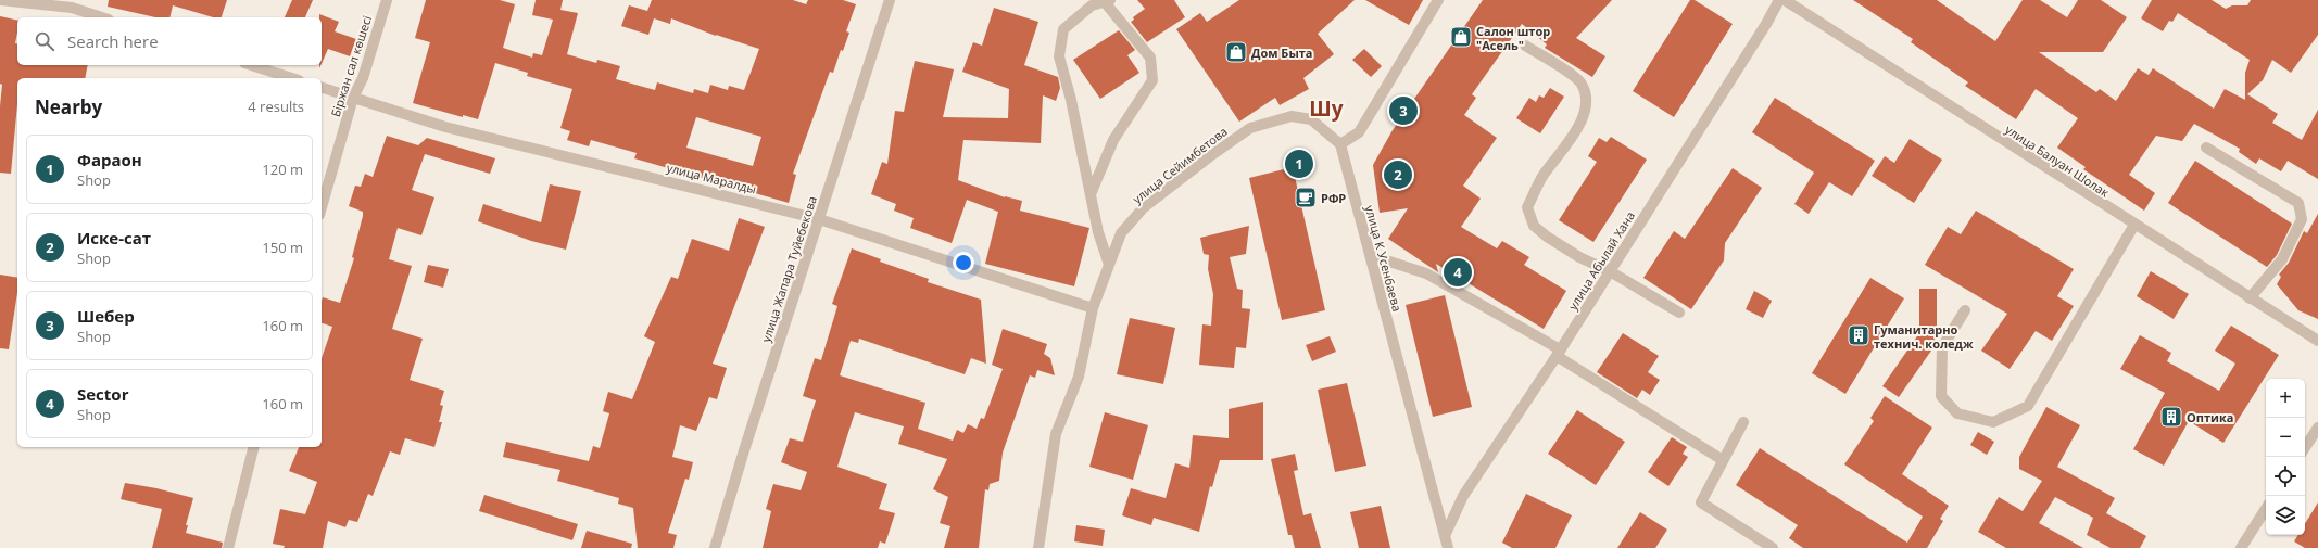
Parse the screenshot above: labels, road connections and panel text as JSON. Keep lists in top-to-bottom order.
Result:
{
  "streets": {
    "street": [
      "Біржан сал көшесі",
      "улица Балуан Шолак",
      "улица Сейимбетова",
      "улица Маралды",
      "улица К Усенбаева",
      "улица Абылай Хана",
      "улица Жапара Туйебекова"
    ]
  },
  "crossings": [
    ["Біржан сал көшесі", "улица Маралды"],
    ["улица Сейимбетова", "улица Маралды"],
    ["улица Сейимбетова", "улица К Усенбаева"],
    ["улица Маралды", "улица Жапара Туйебекова"],
    ["улица К Усенбаева", "улица Абылай Хана"]
  ],
  "districts": ["Шу"],
  "places": {
    "shop": ["Салон штор \"Асель\"", "Дом Быта"],
    "cafe": ["РФР"],
    "building": ["Гуманитарно технич. коледж", "Оптика"]
  },
  "page": {
    "search": "Search here",
    "heading": ["Nearby", "4 results"],
    "pins": [
      "3",
      "1",
      "2",
      "4"
    ],
    "list": [
      {
        "mark": "1",
        "name": "Фараон",
        "note": "Shop",
        "value": "120 m"
      },
      {
        "mark": "2",
        "name": "Иске-сат",
        "note": "Shop",
        "value": "150 m"
      },
      {
        "mark": "3",
        "name": "Шебер",
        "note": "Shop",
        "value": "160 m"
      },
      {
        "mark": "4",
        "name": "Sector",
        "note": "Shop",
        "value": "160 m"
      }
    ],
    "map_buttons": ["+", "−"]
  }
}
